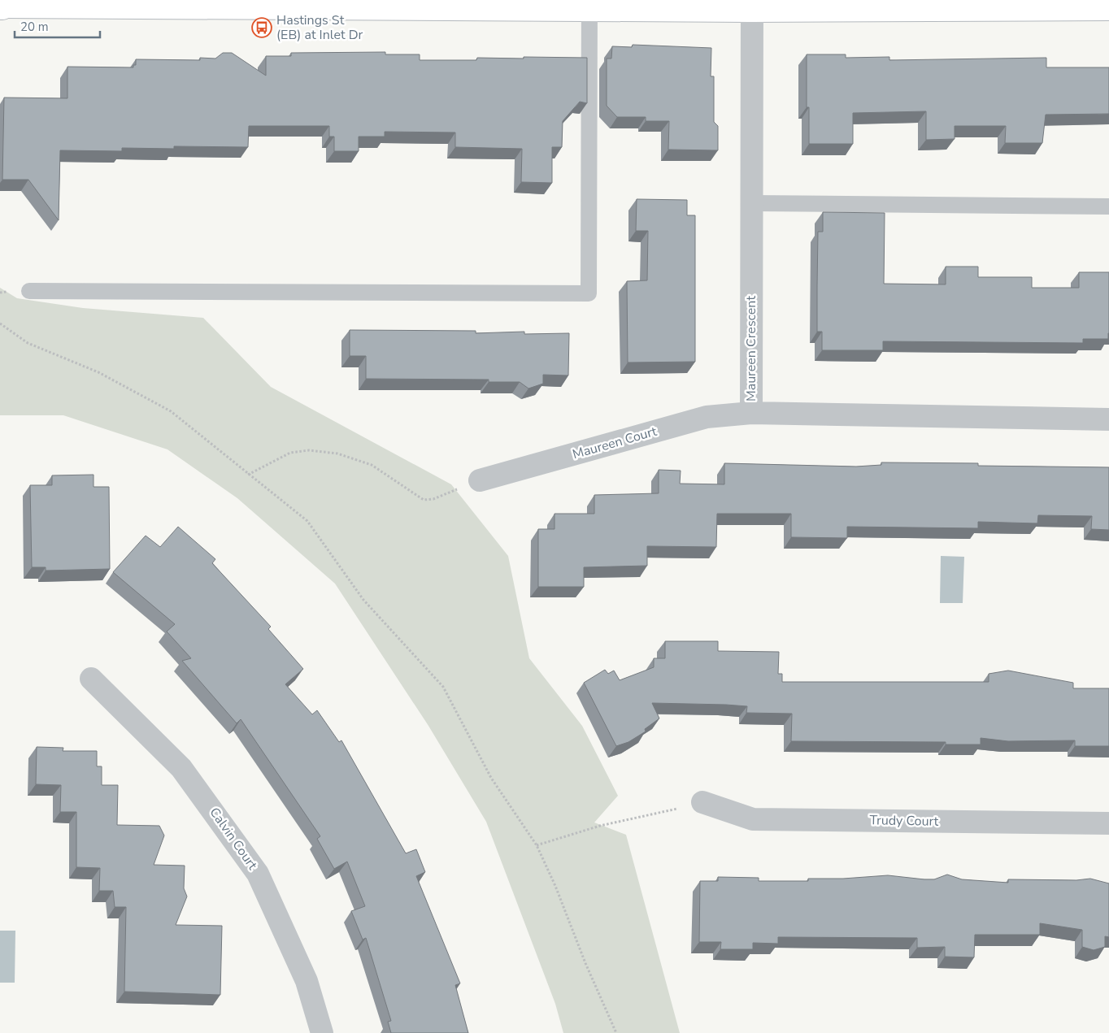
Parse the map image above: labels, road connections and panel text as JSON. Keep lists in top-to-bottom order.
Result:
{
  "streets": {
    "street": [
      "Maureen Crescent",
      "Maureen Court",
      "Trudy Court",
      "Calvin Court"
    ]
  },
  "crossings": [
    ["Maureen Crescent", "Maureen Court"]
  ],
  "places": {
    "bus stop": ["Hastings St (EB) at Inlet Dr"]
  },
  "scale_bar": "20 m"
}
